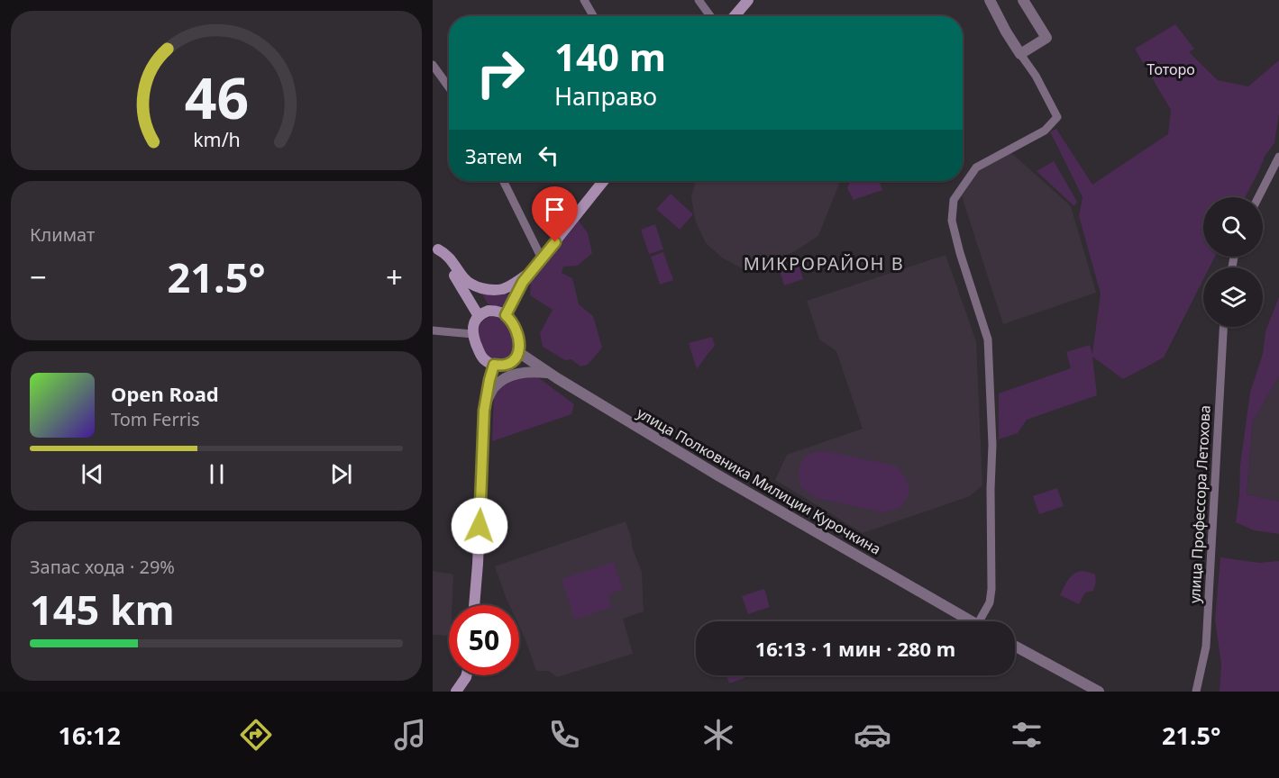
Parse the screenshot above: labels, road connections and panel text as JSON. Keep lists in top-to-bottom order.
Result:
{
  "streets": {
    "street": ["улица Полковника Милиции Курочкина", "улица Профессора Летохова"]
  },
  "districts": ["МИКРОРАЙОН В"],
  "parks": ["Тоторо"],
  "page": {
    "turn": ["140 m", "Направо"],
    "then": "Затем",
    "tile": [
      "Климат",
      ["Запас хода · 29%", "145 km"]
    ],
    "heat": ["−", "21.5°", "+"],
    "song": ["Open Road", "Tom Ferris"],
    "limit": "50",
    "trip": "16:13 · 1 мин · 280 m",
    "tabs": ["16:12", "21.5°"],
    "gauge": ["46", "km/h"]
  }
}
